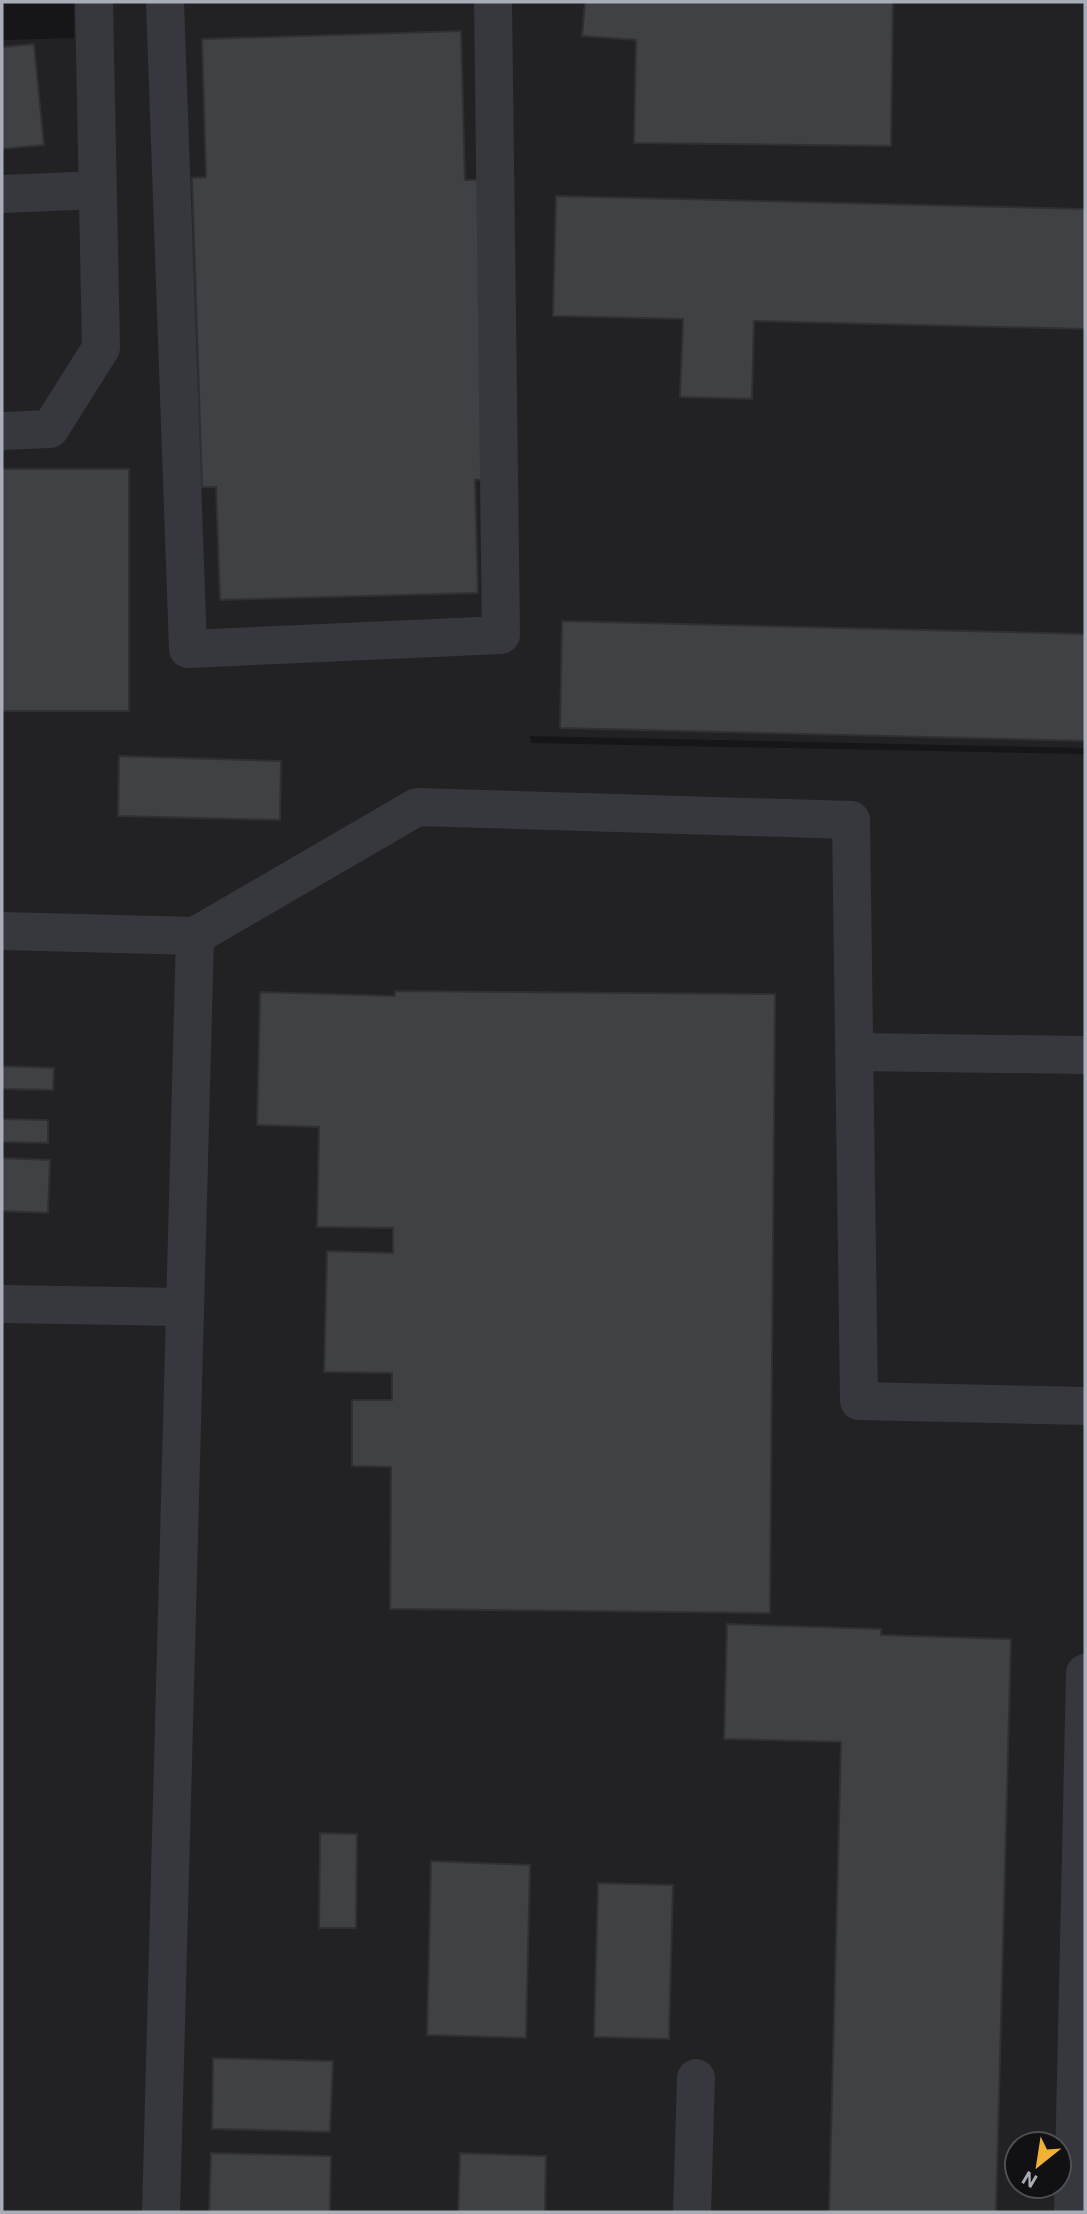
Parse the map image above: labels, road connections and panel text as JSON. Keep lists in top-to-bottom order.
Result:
{
  "north": "bottom left"
}
